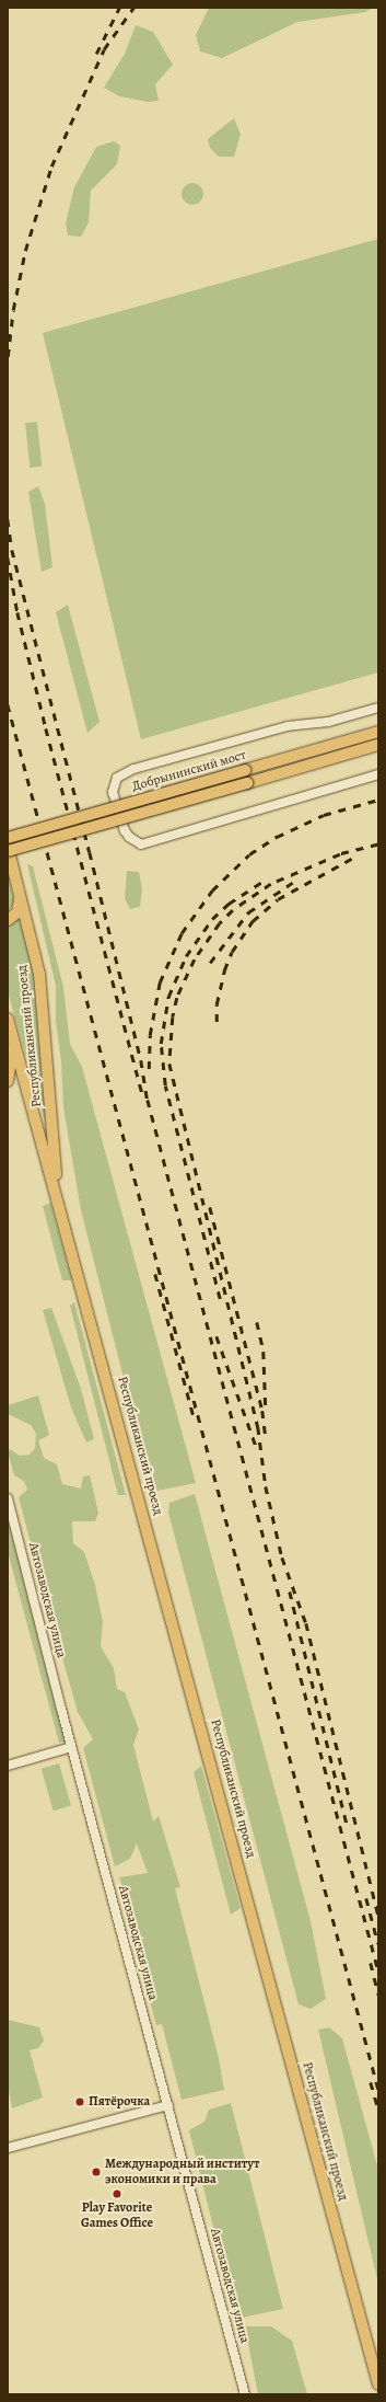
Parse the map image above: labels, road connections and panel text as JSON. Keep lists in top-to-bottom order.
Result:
{
  "streets": {
    "main road": ["Добрынинский мост", "Республиканский проезд"],
    "street": ["Автозаводская улица"]
  },
  "places": ["Пятёрочка", "Международный институт экономики и права", "Play Favorite Games Office"]
}
